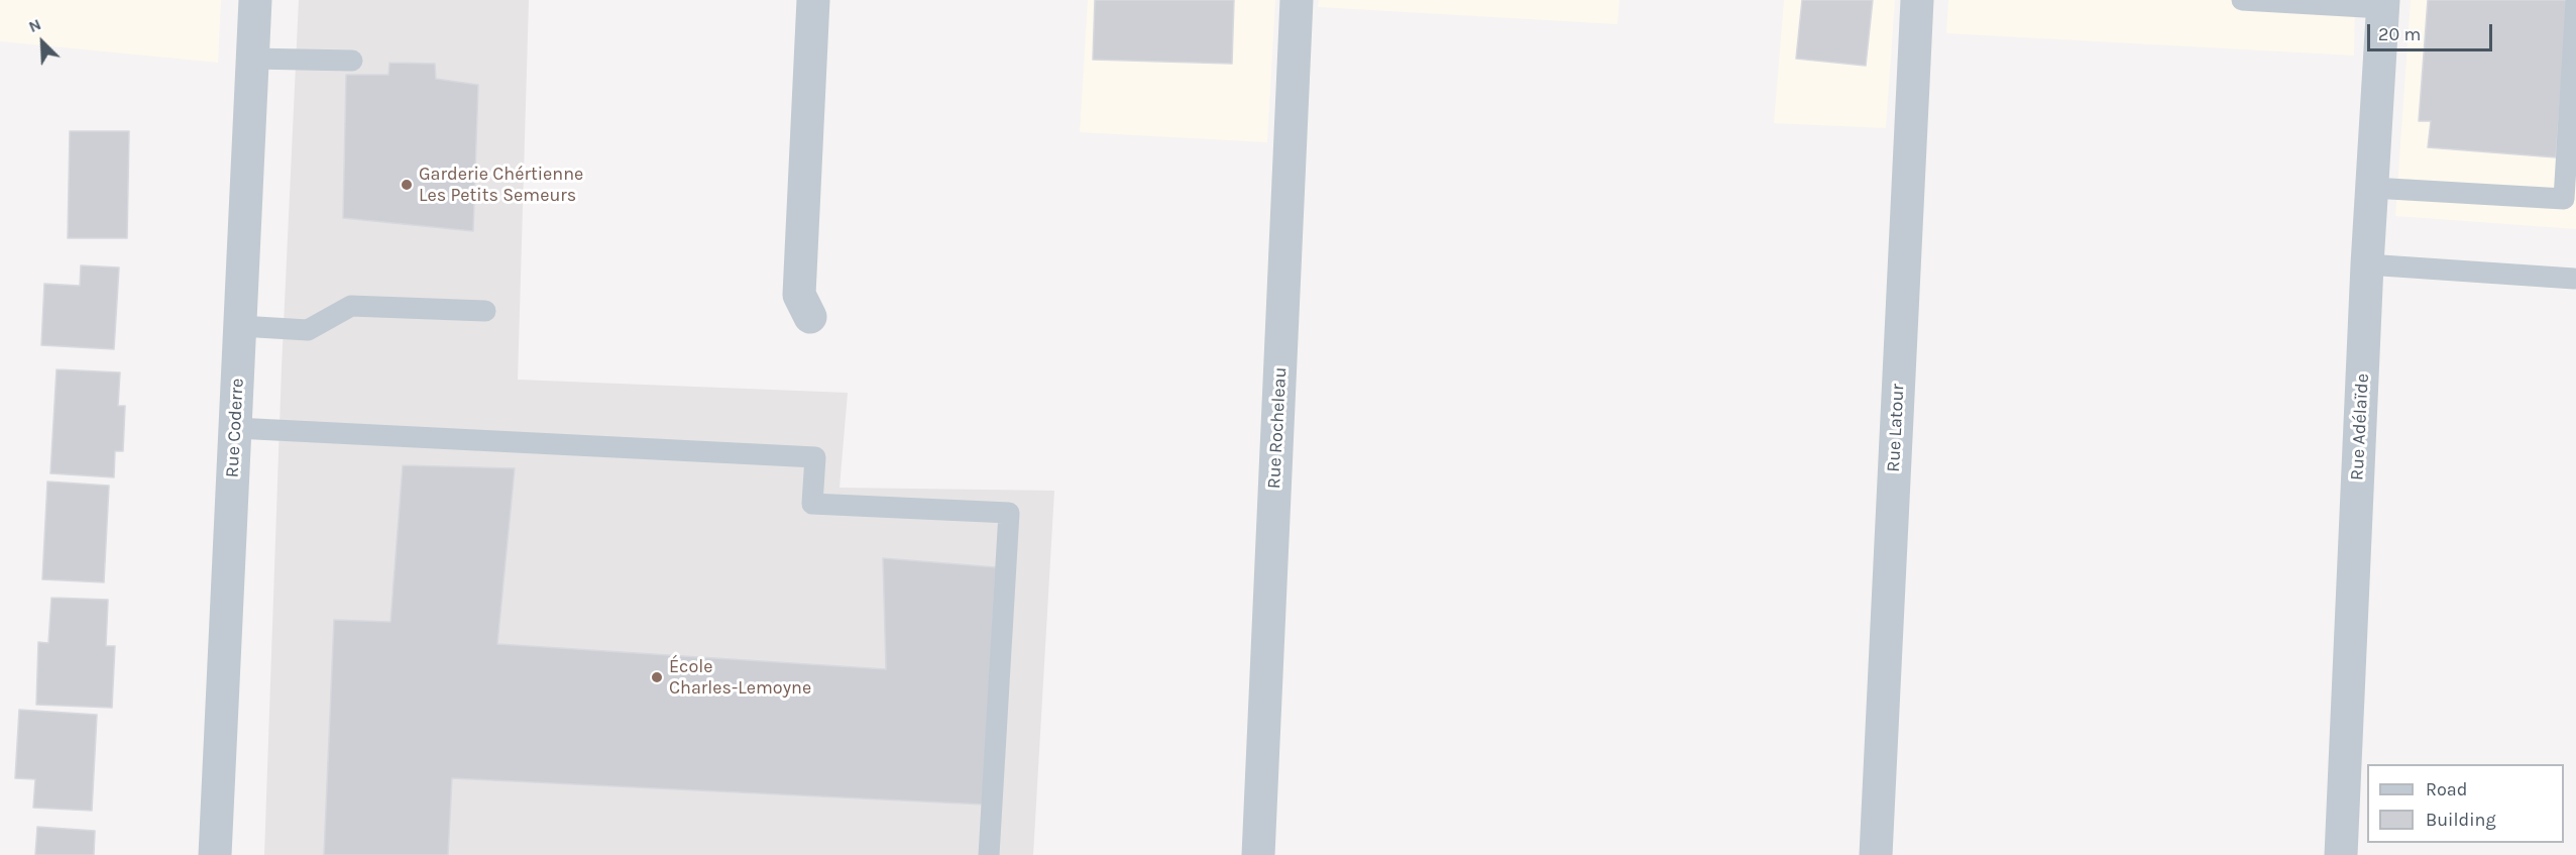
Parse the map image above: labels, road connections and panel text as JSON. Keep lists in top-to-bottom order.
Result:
{
  "streets": {
    "street": [
      "Rue Adélaïde",
      "Rue Coderre",
      "Rue Rocheleau",
      "Rue Latour"
    ]
  },
  "places": ["Garderie Chértienne Les Petits Semeurs", "École Charles-Lemoyne"],
  "legend": ["Road", "Building"],
  "scale_bar": "20 m",
  "north": "top left"
}
